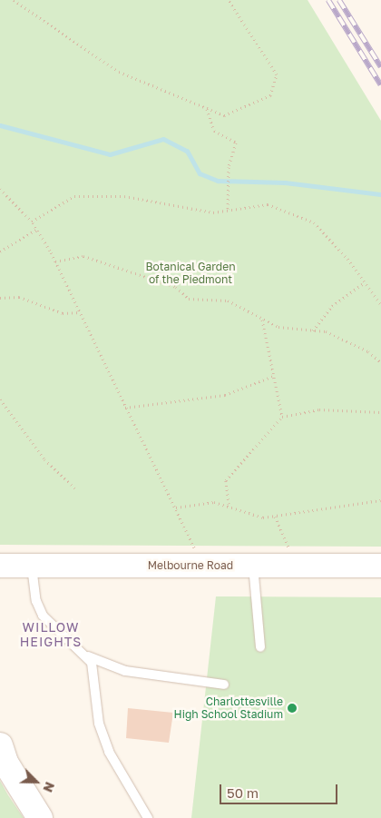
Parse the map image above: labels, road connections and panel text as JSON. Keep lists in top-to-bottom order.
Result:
{
  "streets": {
    "street": ["Melbourne Road"]
  },
  "districts": ["WILLOW HEIGHTS"],
  "parks": ["Botanical Garden of the Piedmont"],
  "places": ["Charlottesville High School Stadium"],
  "scale_bar": "50 m",
  "north": "bottom right"
}
